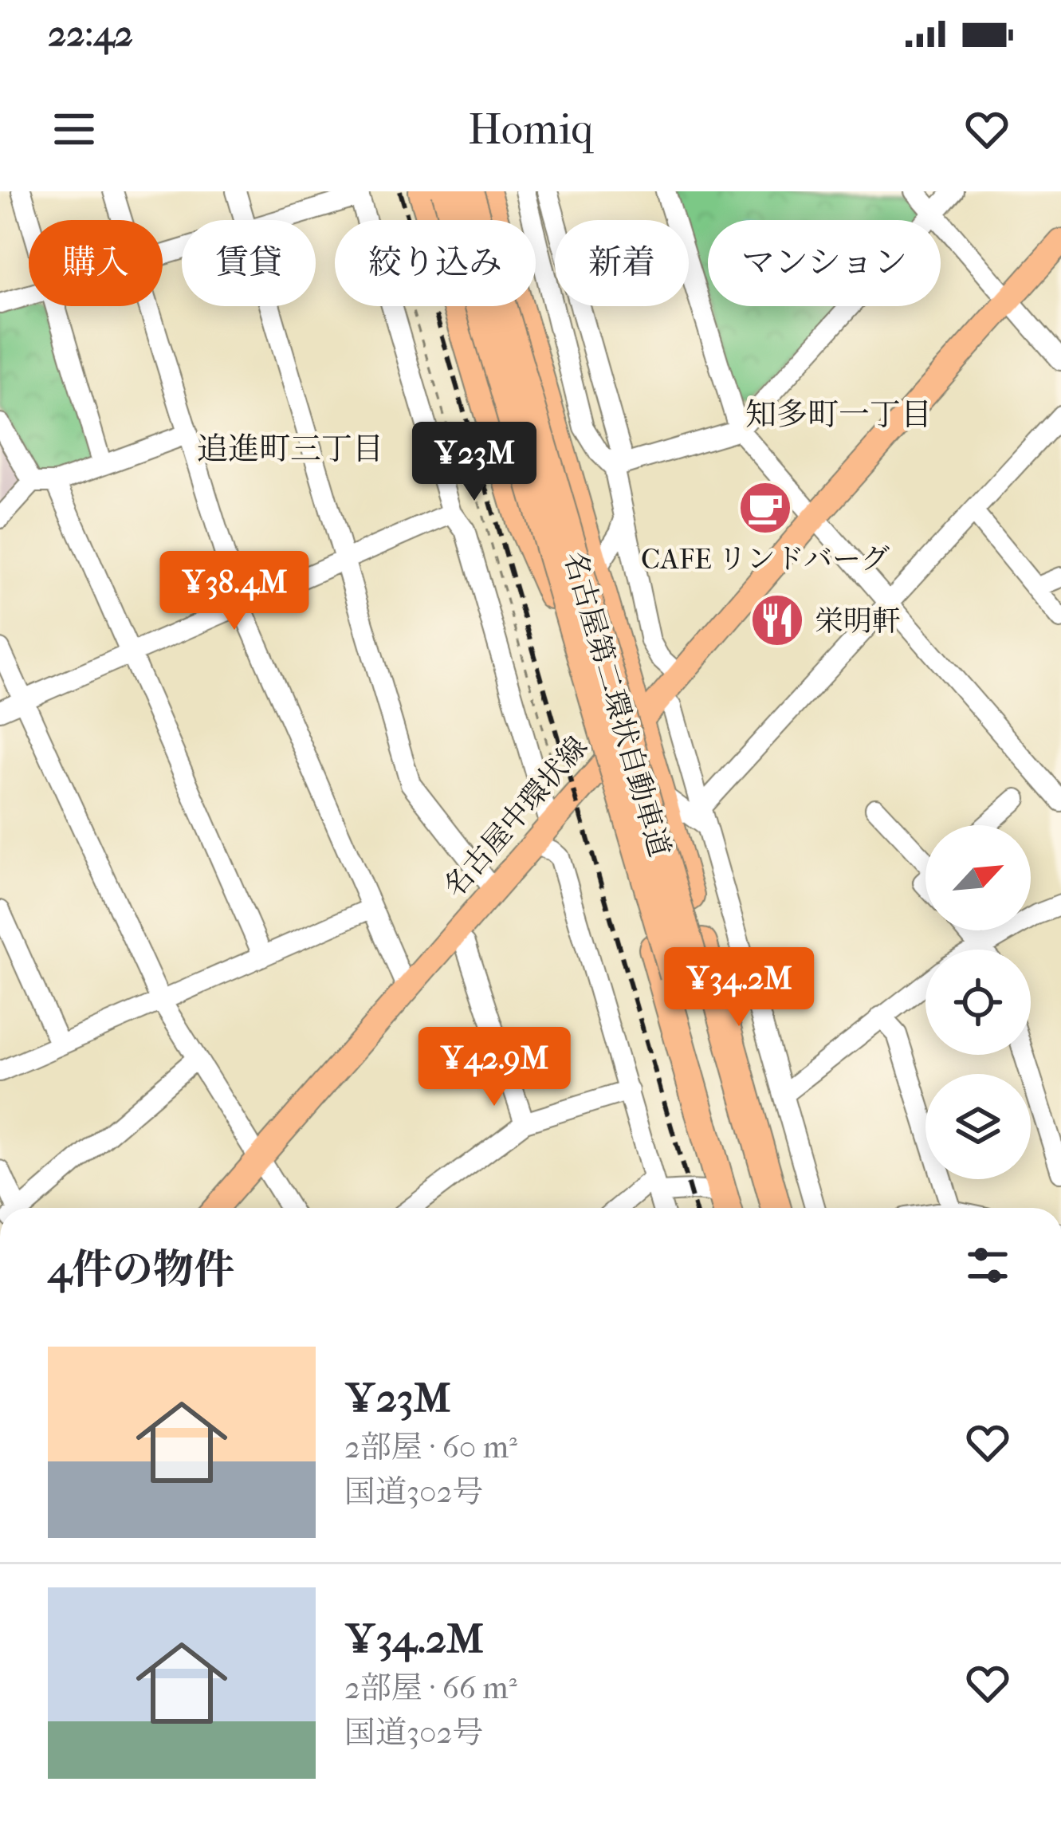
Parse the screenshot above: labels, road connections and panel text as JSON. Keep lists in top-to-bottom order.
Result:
{
  "streets": {
    "highway": ["名古屋第二環状自動車道"],
    "main road": ["名古屋中環状線"]
  },
  "districts": ["知多町一丁目", "追進町三丁目"],
  "places": {
    "cafe": ["CAFE リンドバーグ"],
    "restaurant": ["栄明軒"]
  },
  "north": "top right",
  "page": {
    "status": "22:42",
    "header": "Homiq",
    "chip": [
      "購入",
      "賃貸",
      "絞り込み",
      "新着",
      "マンション"
    ],
    "price": [
      "¥23M",
      "¥38.4M",
      "¥34.2M",
      "¥42.9M"
    ],
    "heading": "4件の物件",
    "list": [
      {
        "name": "¥23M",
        "note": "2部屋 · 60 m² · 国道302号"
      },
      {
        "name": "¥34.2M",
        "note": "2部屋 · 66 m² · 国道302号"
      }
    ]
  }
}
